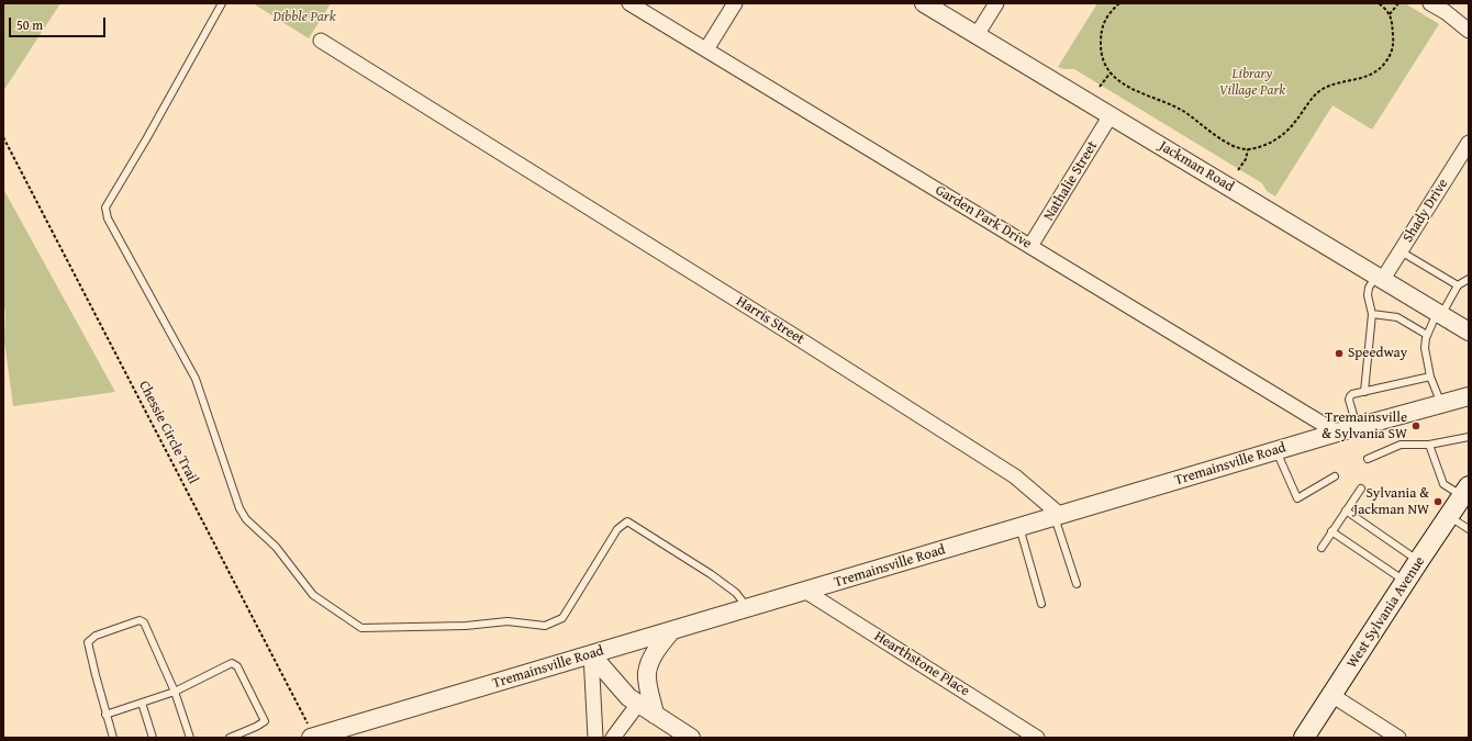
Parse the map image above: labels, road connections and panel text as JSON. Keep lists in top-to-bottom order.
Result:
{
  "streets": {
    "main road": ["West Sylvania Avenue"],
    "street": [
      "Jackman Road",
      "Nathalie Street",
      "Shady Drive",
      "Garden Park Drive",
      "Harris Street",
      "Tremainsville Road",
      "Hearthstone Place"
    ],
    "path": ["Chessie Circle Trail"]
  },
  "crossings": [
    ["Jackman Road", "Nathalie Street"],
    ["Jackman Road", "Shady Drive"],
    ["Nathalie Street", "Garden Park Drive"],
    ["Garden Park Drive", "Tremainsville Road"],
    ["Harris Street", "Tremainsville Road"],
    ["Chessie Circle Trail", "Tremainsville Road"],
    ["Tremainsville Road", "Hearthstone Place"]
  ],
  "parks": ["Dibble Park", "Library Village Park"],
  "places": ["Speedway", "Tremainsville & Sylvania SW", "Sylvania & Jackman NW"],
  "scale_bar": "50 m"
}
